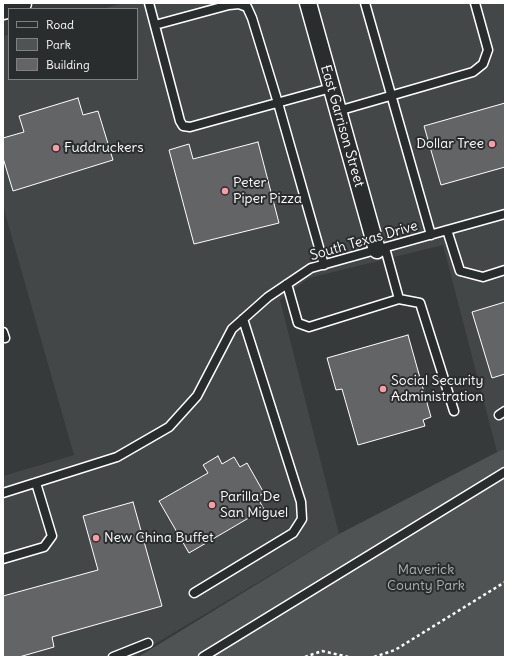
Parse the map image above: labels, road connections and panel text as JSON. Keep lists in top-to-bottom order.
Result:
{
  "streets": {
    "street": ["East Garrison Street"],
    "lane": ["South Texas Drive"]
  },
  "crossings": [
    ["East Garrison Street", "South Texas Drive"]
  ],
  "parks": ["Maverick County Park"],
  "places": [
    "Dollar Tree",
    "Fuddruckers",
    "Peter Piper Pizza",
    "Social Security Administration",
    "Parilla De San Miguel",
    "New China Buffet"
  ],
  "legend": ["Road", "Park", "Building"]
}
